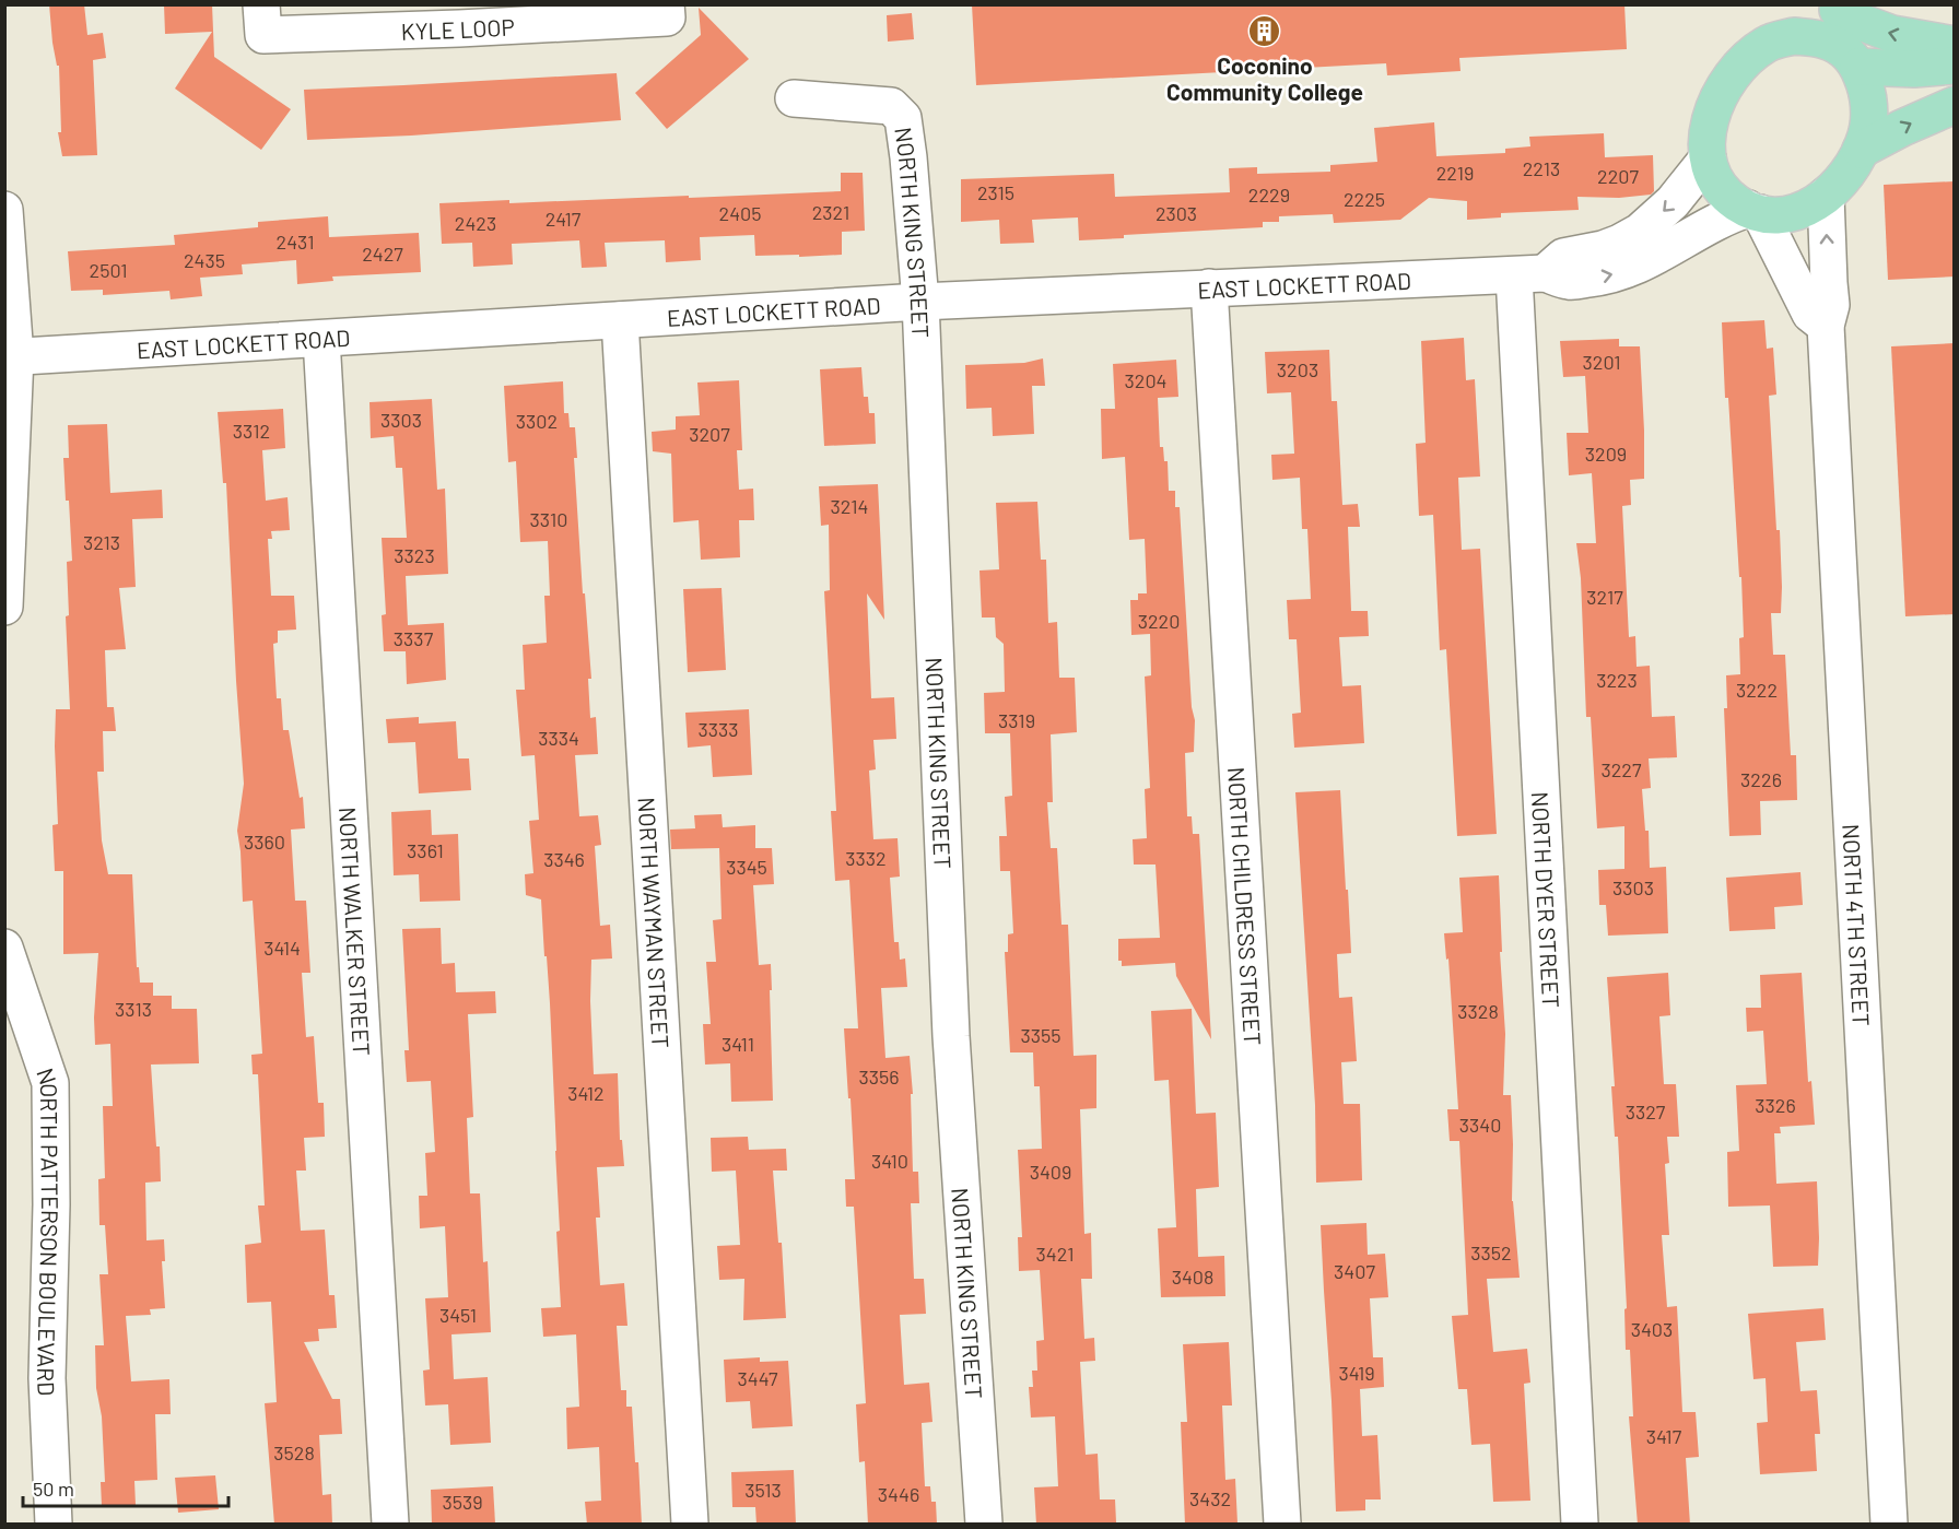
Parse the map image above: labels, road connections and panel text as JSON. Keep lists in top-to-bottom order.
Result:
{
  "streets": {
    "street": [
      "KYLE LOOP",
      "NORTH KING STREET",
      "EAST LOCKETT ROAD",
      "NORTH DYER STREET",
      "NORTH CHILDRESS STREET",
      "NORTH WAYMAN STREET",
      "NORTH 4TH STREET",
      "NORTH WALKER STREET",
      "NORTH PATTERSON BOULEVARD"
    ]
  },
  "crossings": [
    ["NORTH KING STREET", "EAST LOCKETT ROAD"],
    ["EAST LOCKETT ROAD", "NORTH DYER STREET"],
    ["EAST LOCKETT ROAD", "NORTH CHILDRESS STREET"],
    ["EAST LOCKETT ROAD", "NORTH WAYMAN STREET"],
    ["EAST LOCKETT ROAD", "NORTH 4TH STREET"],
    ["EAST LOCKETT ROAD", "NORTH WALKER STREET"]
  ],
  "places": {
    "building": ["Coconino Community College"]
  },
  "house_numbers": [
    "2213",
    "2219",
    "2207",
    "2315",
    "2229",
    "2225",
    "2321",
    "2405",
    "2303",
    "2417",
    "2423",
    "2431",
    "2427",
    "2435",
    "2501",
    "3201",
    "3203",
    "3204",
    "3303",
    "3302",
    "3312",
    "3207",
    "3209",
    "3214",
    "3310",
    "3213",
    "3323",
    "3217",
    "3220",
    "3337",
    "3223",
    "3222",
    "3319",
    "3333",
    "3334",
    "3227",
    "3226",
    "3360",
    "3361",
    "3332",
    "3346",
    "3345",
    "3303",
    "3414",
    "3313",
    "3328",
    "3355",
    "3411",
    "3356",
    "3412",
    "3326",
    "3327",
    "3340",
    "3410",
    "3409",
    "3352",
    "3421",
    "3407",
    "3408",
    "3451",
    "3403",
    "3419",
    "3447",
    "3417",
    "3528",
    "3513",
    "3446",
    "3432",
    "3539"
  ],
  "scale_bar": "50 m"
}
